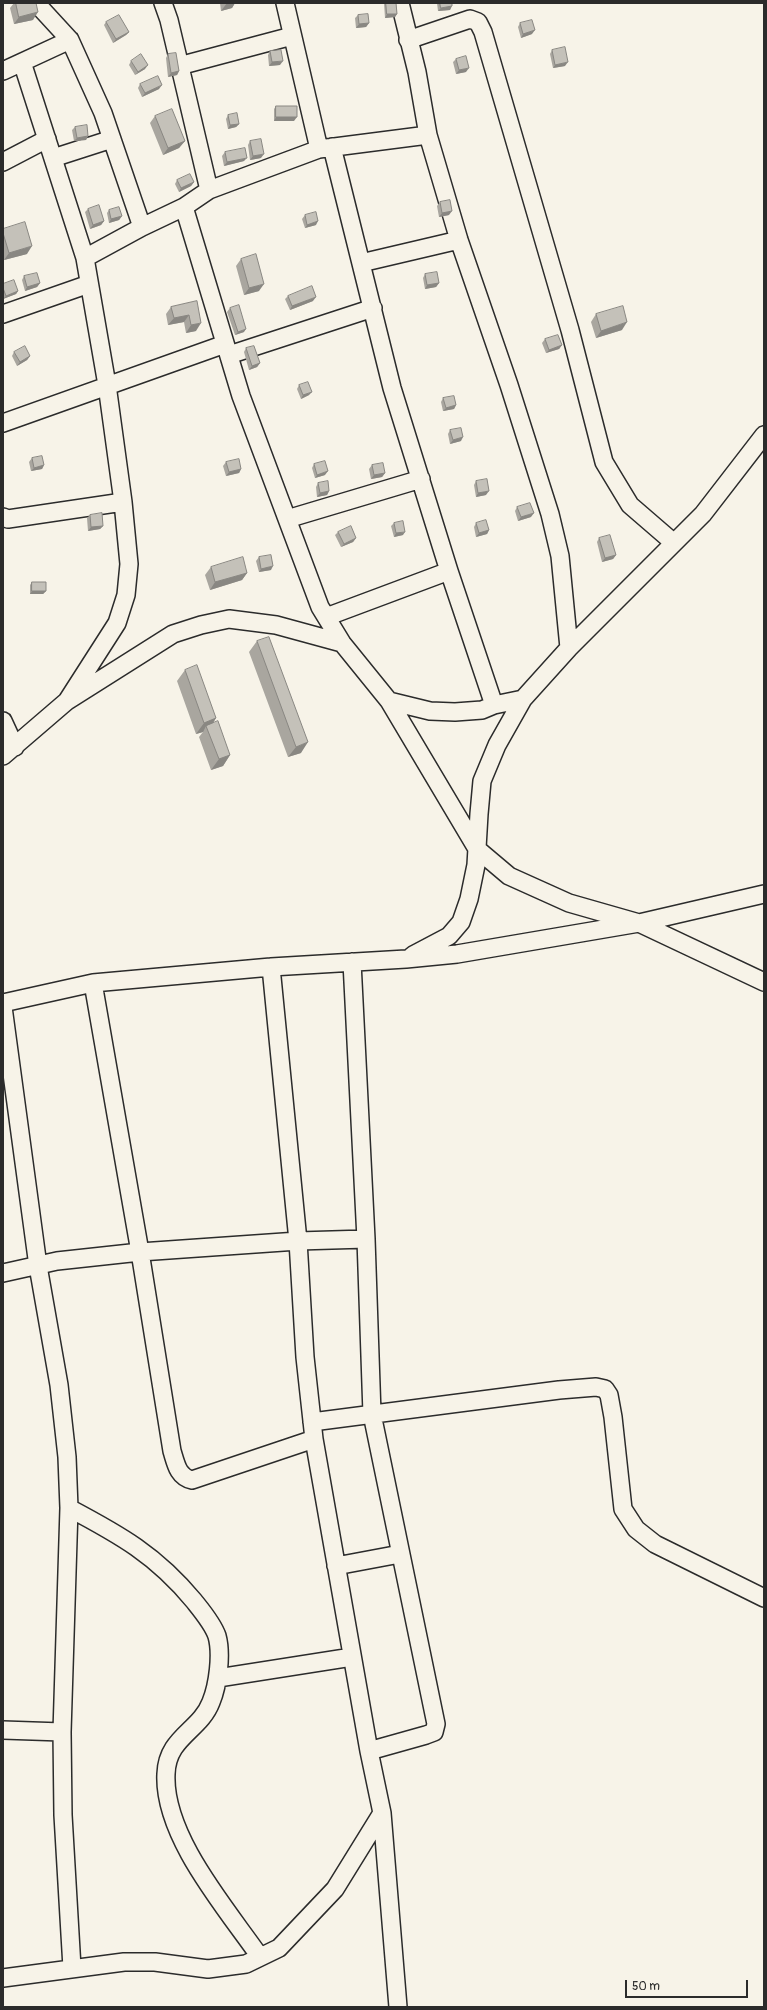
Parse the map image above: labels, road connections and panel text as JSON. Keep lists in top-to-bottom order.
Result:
{
  "scale_bar": "50 m"
}
